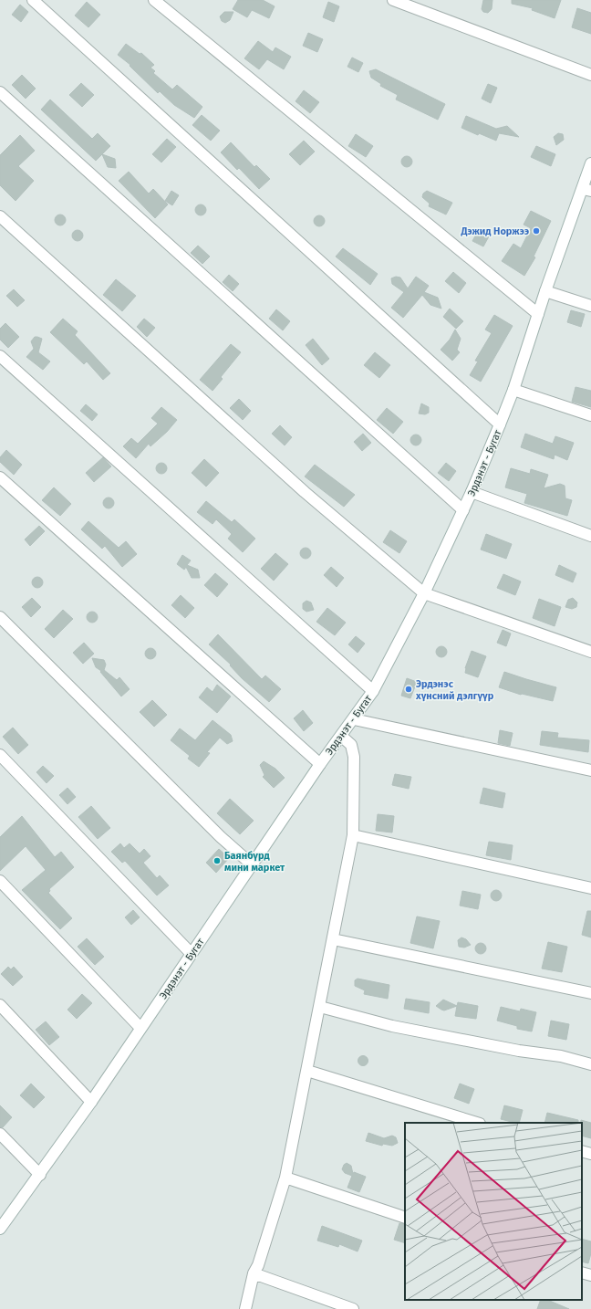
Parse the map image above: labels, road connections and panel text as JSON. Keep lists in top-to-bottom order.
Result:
{
  "streets": {
    "street": ["Эрдэнэт - Бугат"]
  },
  "places": ["Дэжид Норжээ", "Эрдэнэс хүнсний дэлгүүр", "Баянбүрд мини маркет"]
}
